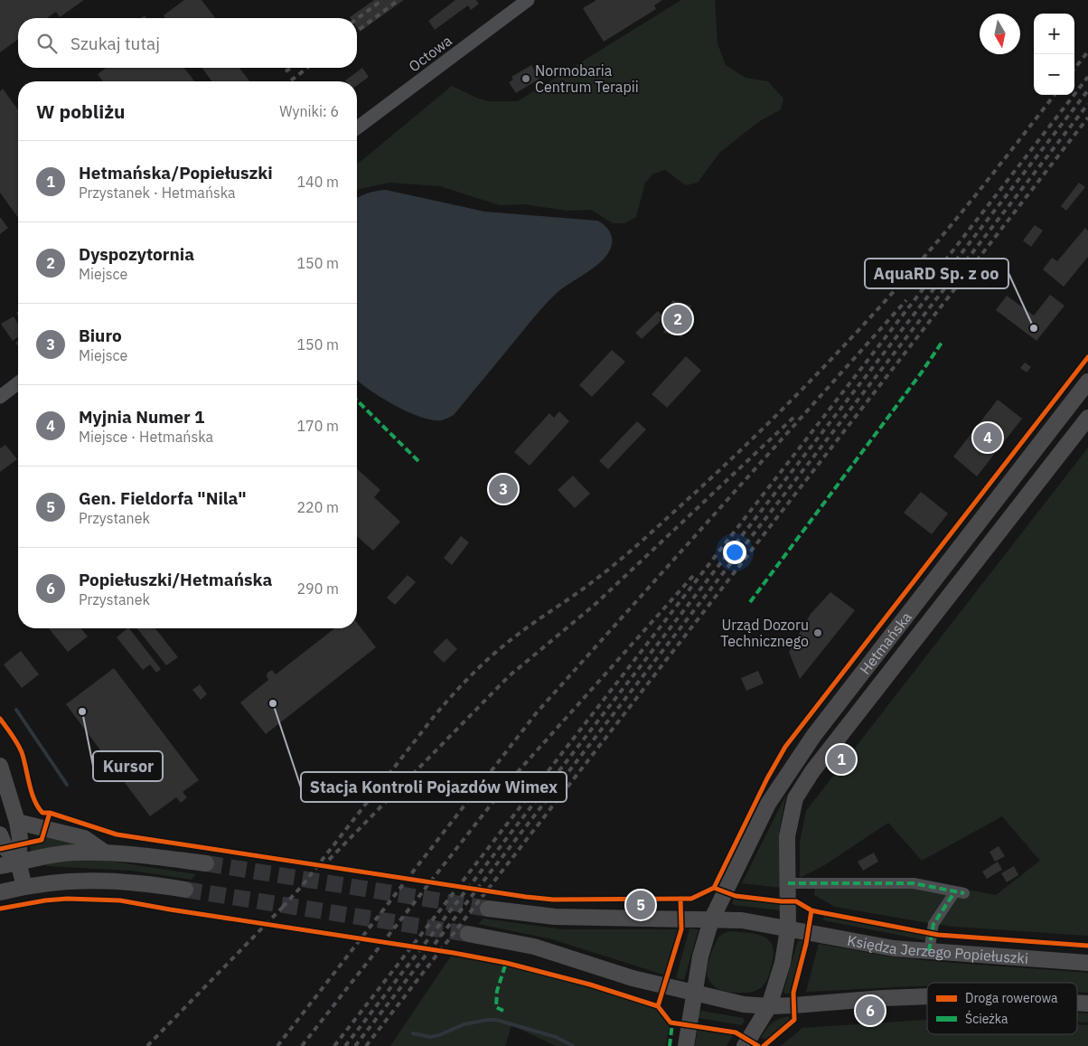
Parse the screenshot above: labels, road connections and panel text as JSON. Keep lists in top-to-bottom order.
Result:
{
  "streets": {
    "main road": ["Hetmańska", "Księdza Jerzego Popiełuszki"],
    "street": ["Octowa"]
  },
  "crossings": [
    ["Hetmańska", "Księdza Jerzego Popiełuszki"]
  ],
  "places": [
    "Normobaria Centrum Terapii",
    "AquaRD Sp. z oo",
    "Urząd Dozoru Technicznego",
    "Stacja Kontroli Pojazdów Wimex",
    "Kursor"
  ],
  "legend": ["Droga rowerowa", "Ścieżka"],
  "north": "bottom",
  "page": {
    "map_buttons": ["+", "−"],
    "search": "Szukaj tutaj",
    "heading": ["W pobliżu", "Wyniki: 6"],
    "list": [
      {
        "mark": "1",
        "name": "Hetmańska/Popiełuszki",
        "note": "Przystanek · Hetmańska",
        "value": "140 m"
      },
      {
        "mark": "2",
        "name": "Dyspozytornia",
        "note": "Miejsce",
        "value": "150 m"
      },
      {
        "mark": "3",
        "name": "Biuro",
        "note": "Miejsce",
        "value": "150 m"
      },
      {
        "mark": "4",
        "name": "Myjnia Numer 1",
        "note": "Miejsce · Hetmańska",
        "value": "170 m"
      },
      {
        "mark": "5",
        "name": "Gen. Fieldorfa \"Nila\"",
        "note": "Przystanek",
        "value": "220 m"
      },
      {
        "mark": "6",
        "name": "Popiełuszki/Hetmańska",
        "note": "Przystanek",
        "value": "290 m"
      }
    ],
    "pins": [
      "2",
      "4",
      "3",
      "1",
      "5",
      "6"
    ]
  }
}
